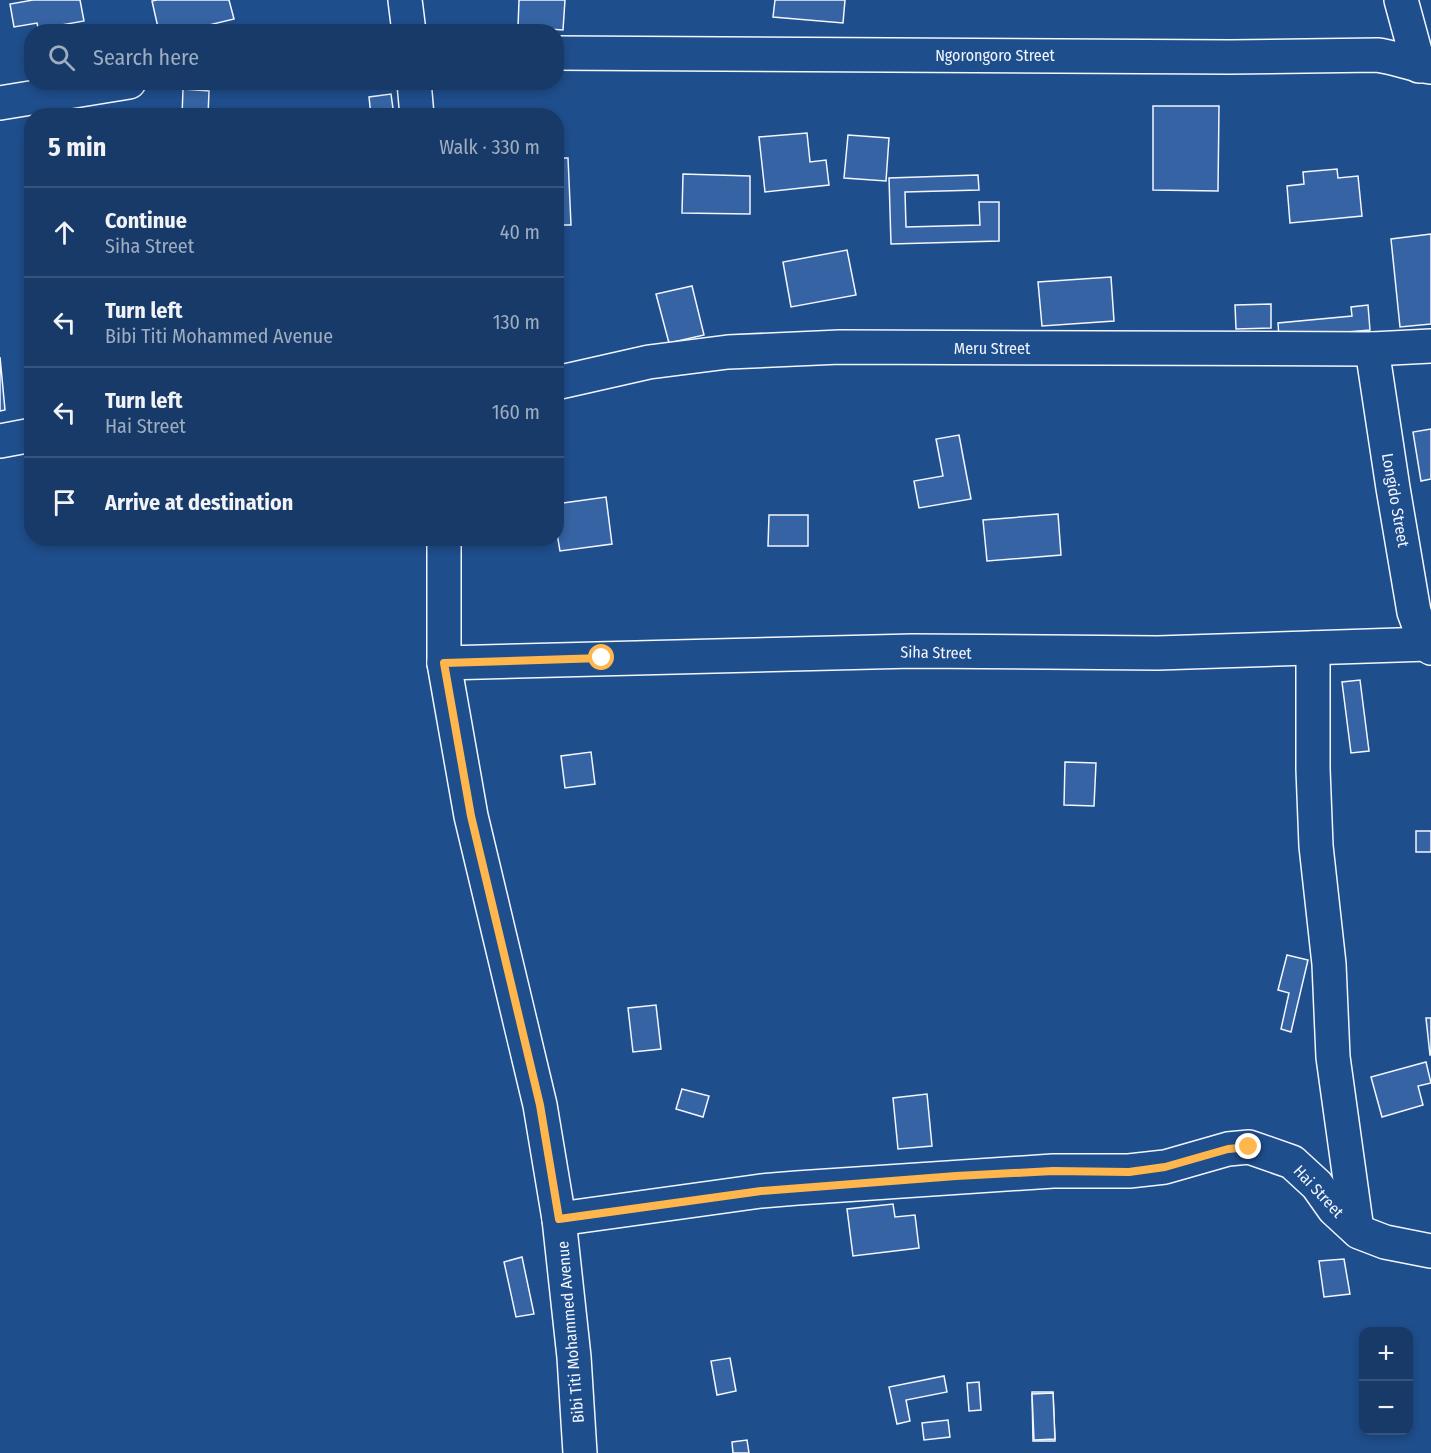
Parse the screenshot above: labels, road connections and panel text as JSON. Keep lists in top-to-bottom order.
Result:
{
  "streets": {
    "street": [
      "Ngorongoro Street",
      "Meru Street",
      "Longido Street",
      "Siha Street",
      "Hai Street",
      "Bibi Titi Mohammed Avenue"
    ]
  },
  "crossings": [
    ["Meru Street", "Longido Street"],
    ["Longido Street", "Siha Street"],
    ["Siha Street", "Bibi Titi Mohammed Avenue"],
    ["Hai Street", "Bibi Titi Mohammed Avenue"]
  ],
  "page": {
    "search": "Search here",
    "heading": ["5 min", "Walk · 330 m"],
    "list": [
      ["Continue", "Siha Street", "40 m"],
      ["Turn left", "Bibi Titi Mohammed Avenue", "130 m"],
      ["Turn left", "Hai Street", "160 m"],
      "Arrive at destination"
    ],
    "map_buttons": ["+", "−"]
  }
}
